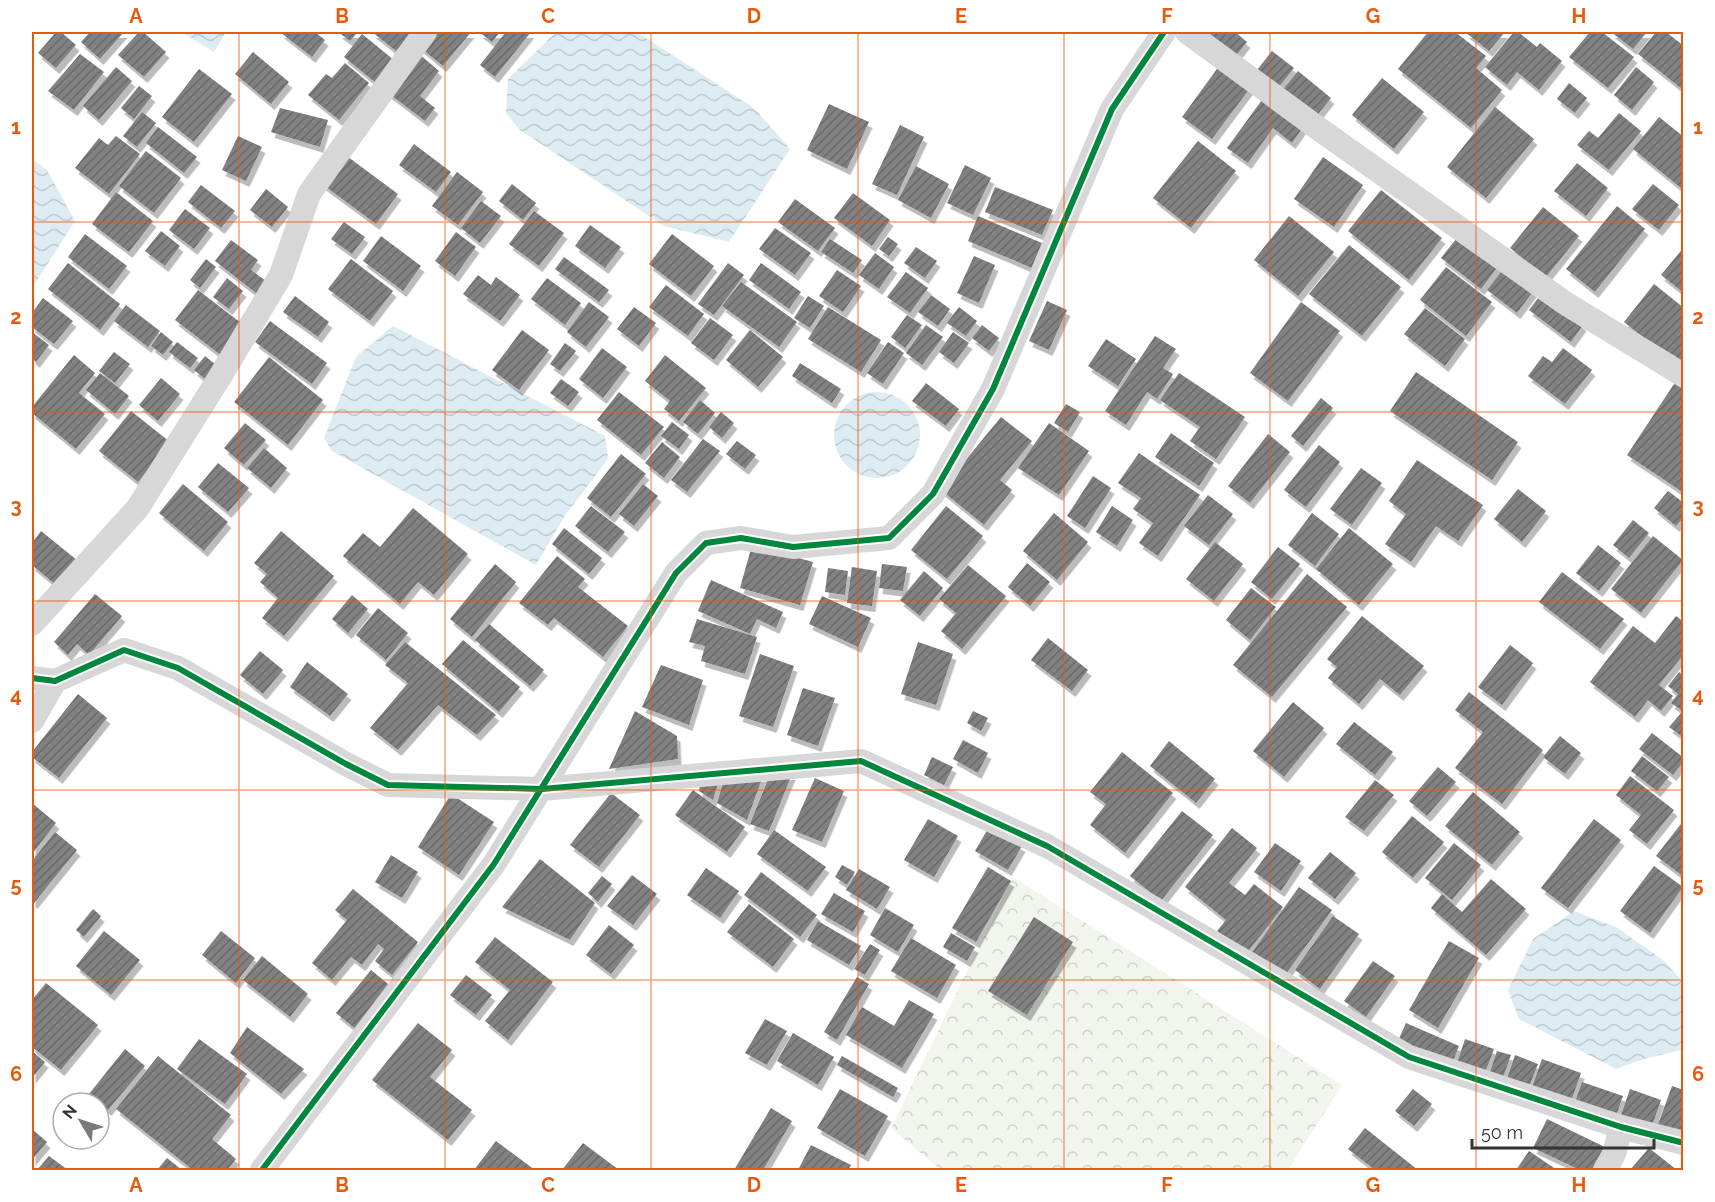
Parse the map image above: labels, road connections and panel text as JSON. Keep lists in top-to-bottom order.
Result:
{
  "scale_bar": "50 m",
  "north": "top left",
  "grid": {
    "columns": [
      "A",
      "B",
      "C",
      "D",
      "E",
      "F",
      "G",
      "H"
    ],
    "rows": [
      "1",
      "2",
      "3",
      "4",
      "5",
      "6"
    ]
  }
}
